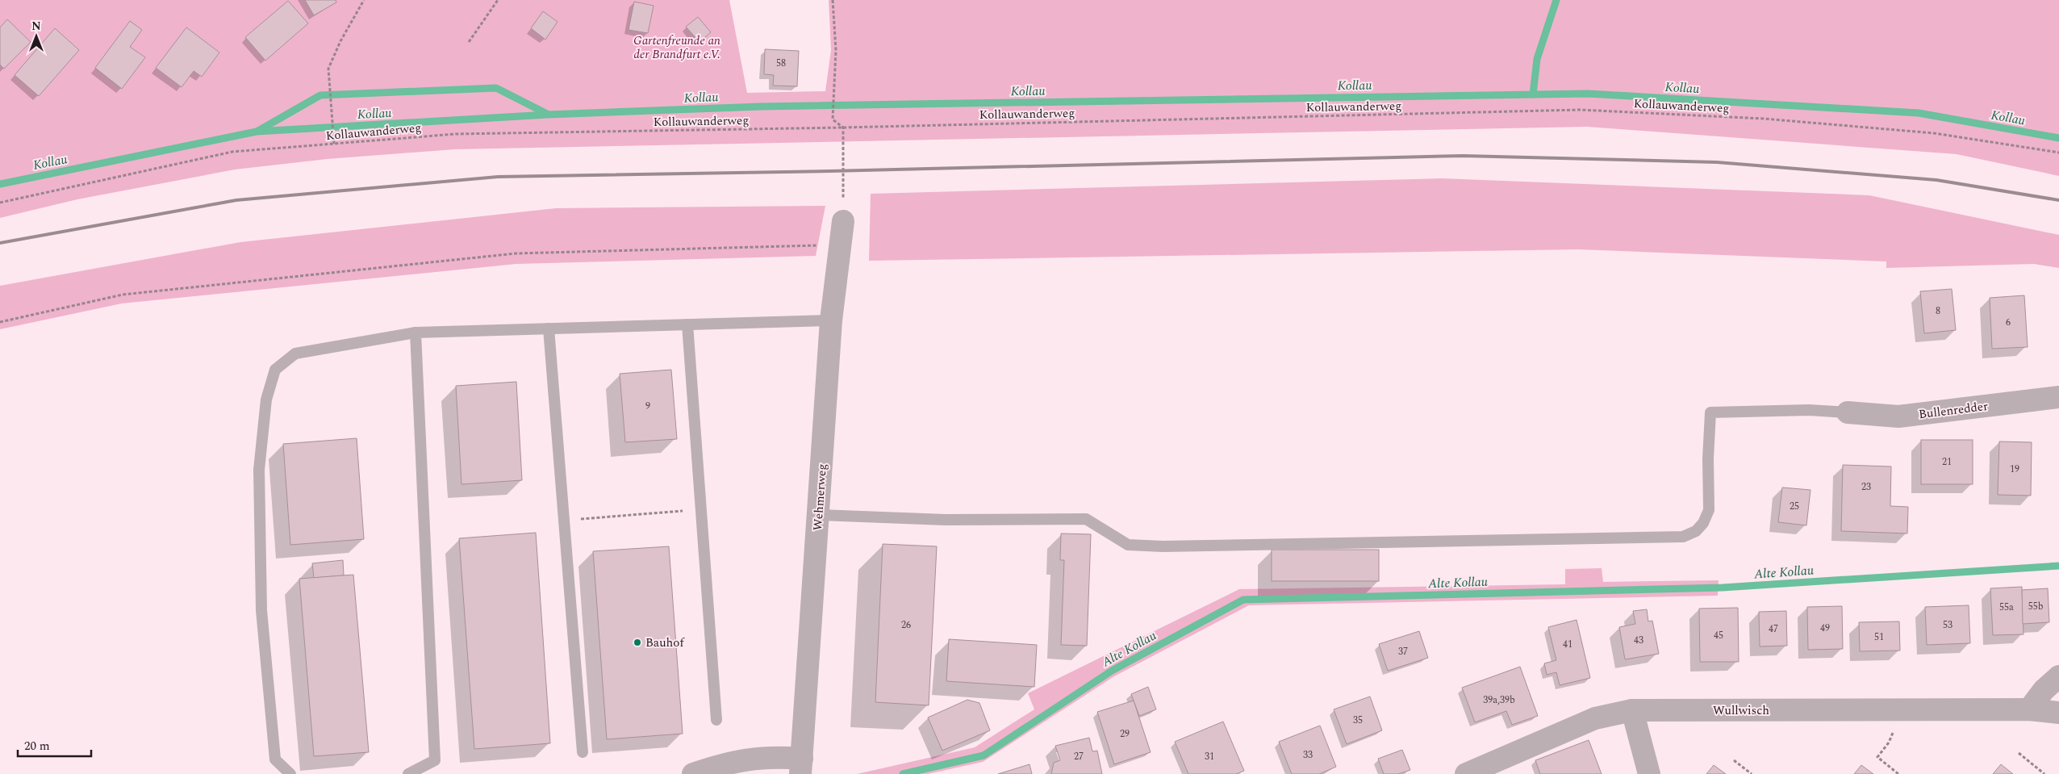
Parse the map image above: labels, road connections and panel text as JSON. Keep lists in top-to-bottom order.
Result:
{
  "streets": {
    "street": ["Bullenredder", "Wehmerweg", "Wullwisch"],
    "path": ["Kollauwanderweg"]
  },
  "water": ["Kollau", "Alte Kollau"],
  "parks": ["Gartenfreunde an der Brandfurt e.V."],
  "places": ["Bauhof"],
  "house_numbers": [
    "58",
    "8",
    "6",
    "9",
    "21",
    "19",
    "23",
    "25",
    "55b",
    "55a",
    "26",
    "53",
    "49",
    "47",
    "45",
    "51",
    "43",
    "41",
    "37",
    "39a,39b",
    "35",
    "29",
    "33",
    "27",
    "31"
  ],
  "scale_bar": "20 m",
  "north": "top"
}
